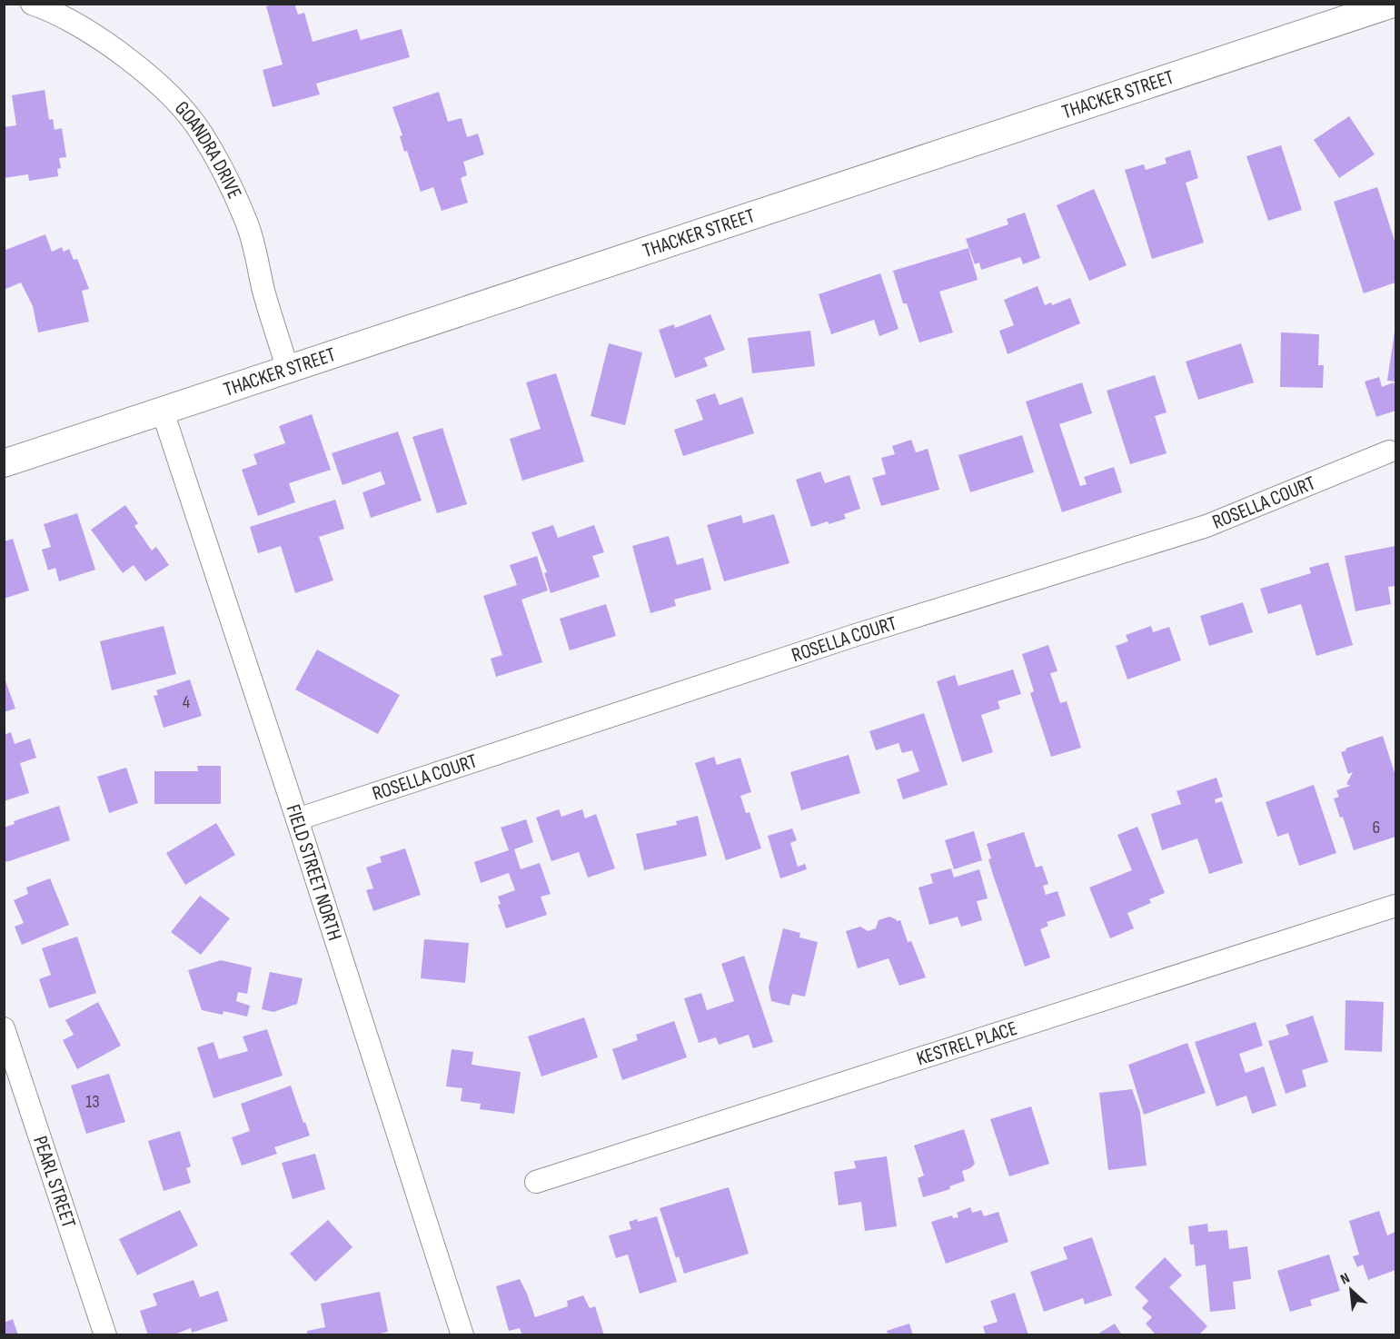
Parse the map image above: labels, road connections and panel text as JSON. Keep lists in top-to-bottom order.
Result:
{
  "streets": {
    "street": [
      "THACKER STREET",
      "GOANDRA DRIVE",
      "ROSELLA COURT",
      "FIELD STREET NORTH",
      "KESTREL PLACE",
      "PEARL STREET"
    ]
  },
  "crossings": [
    ["THACKER STREET", "GOANDRA DRIVE"],
    ["THACKER STREET", "FIELD STREET NORTH"],
    ["ROSELLA COURT", "FIELD STREET NORTH"]
  ],
  "house_numbers": ["4", "6", "13"],
  "north": "top left"
}
